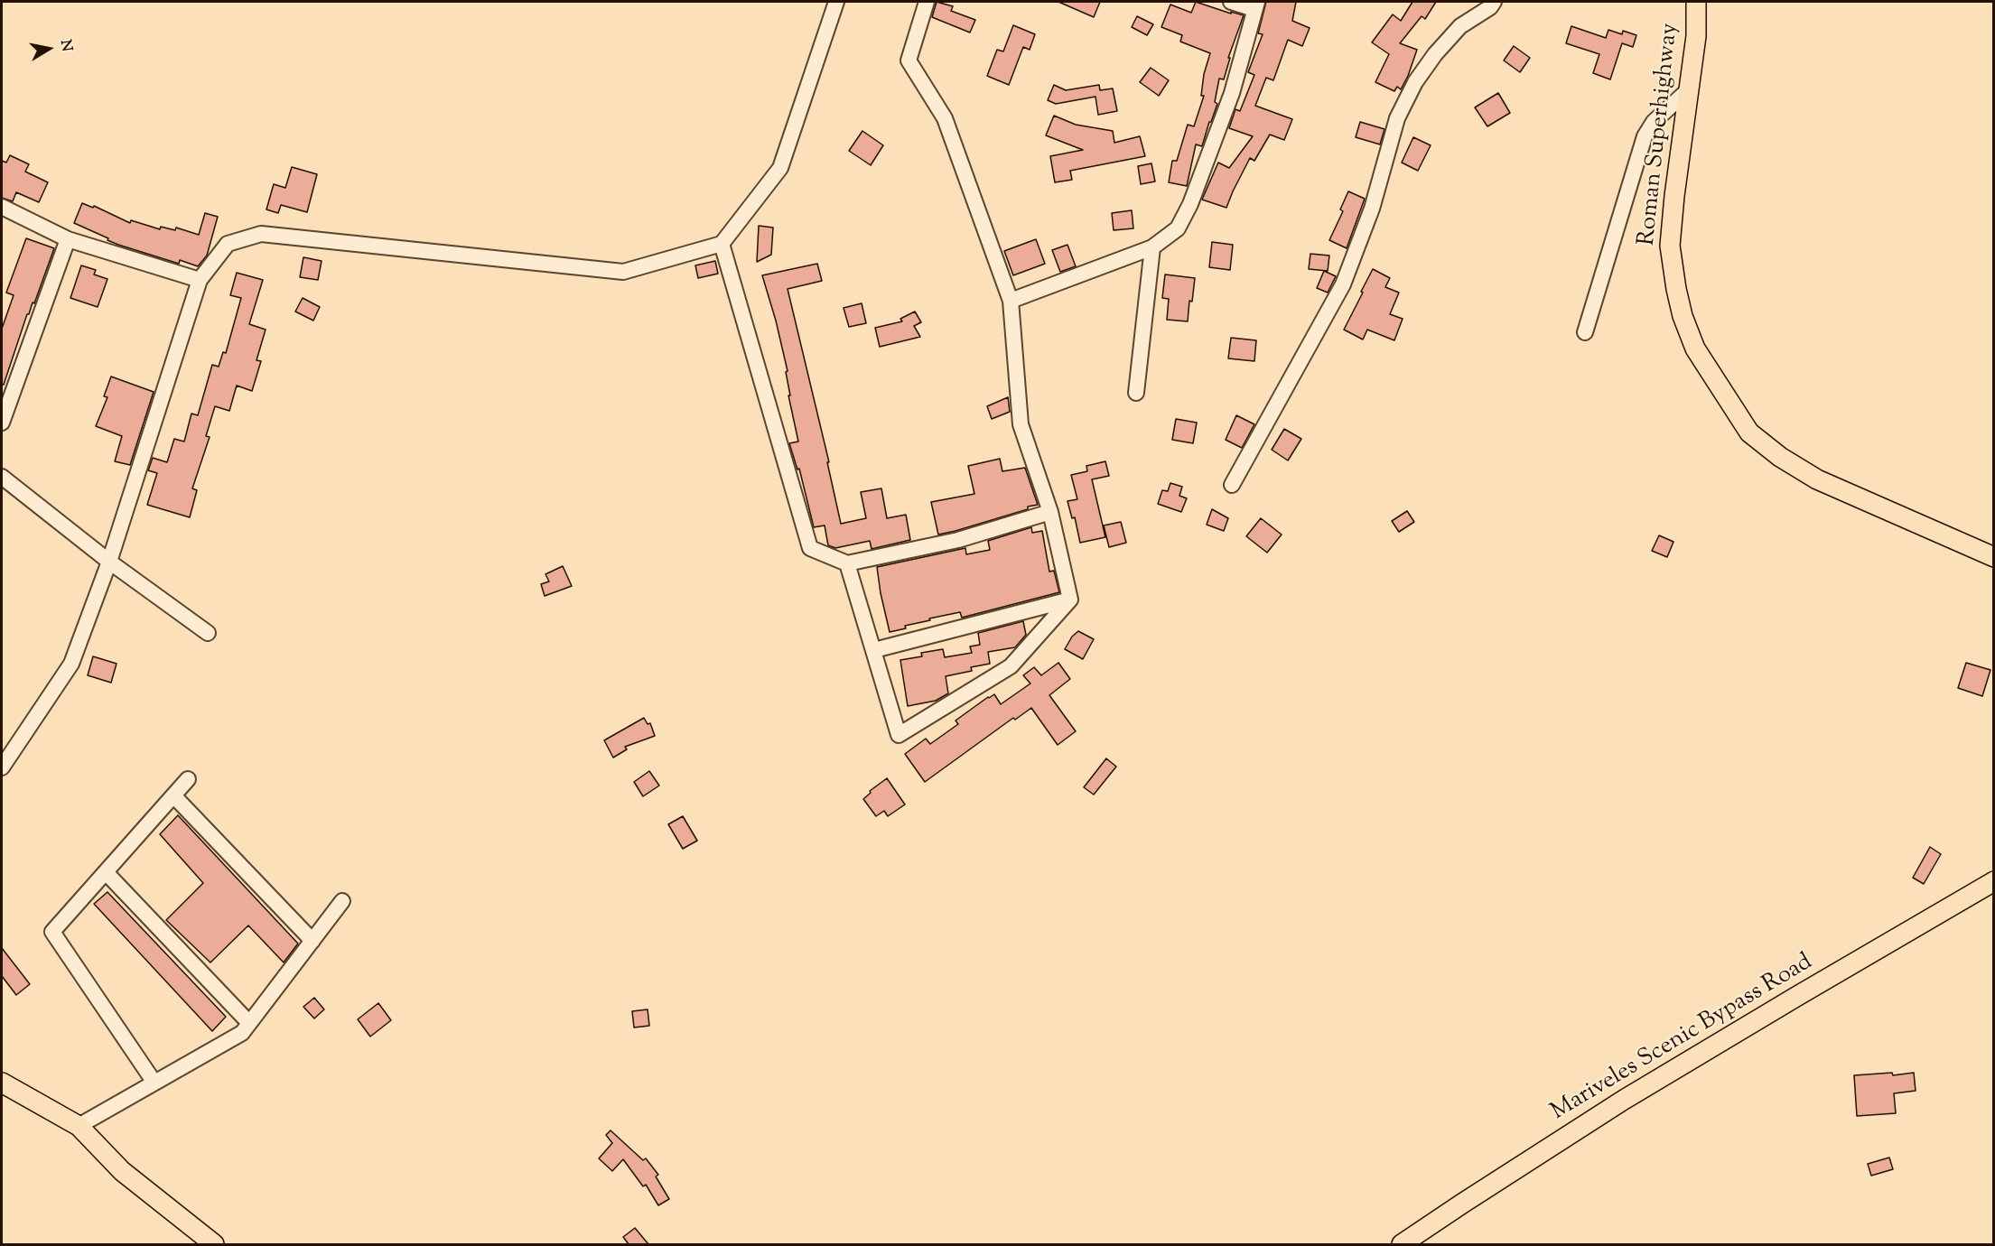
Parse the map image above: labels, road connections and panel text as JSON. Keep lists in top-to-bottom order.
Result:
{
  "streets": {
    "main road": ["Roman Superhighway", "Mariveles Scenic Bypass Road"]
  },
  "north": "right"
}
